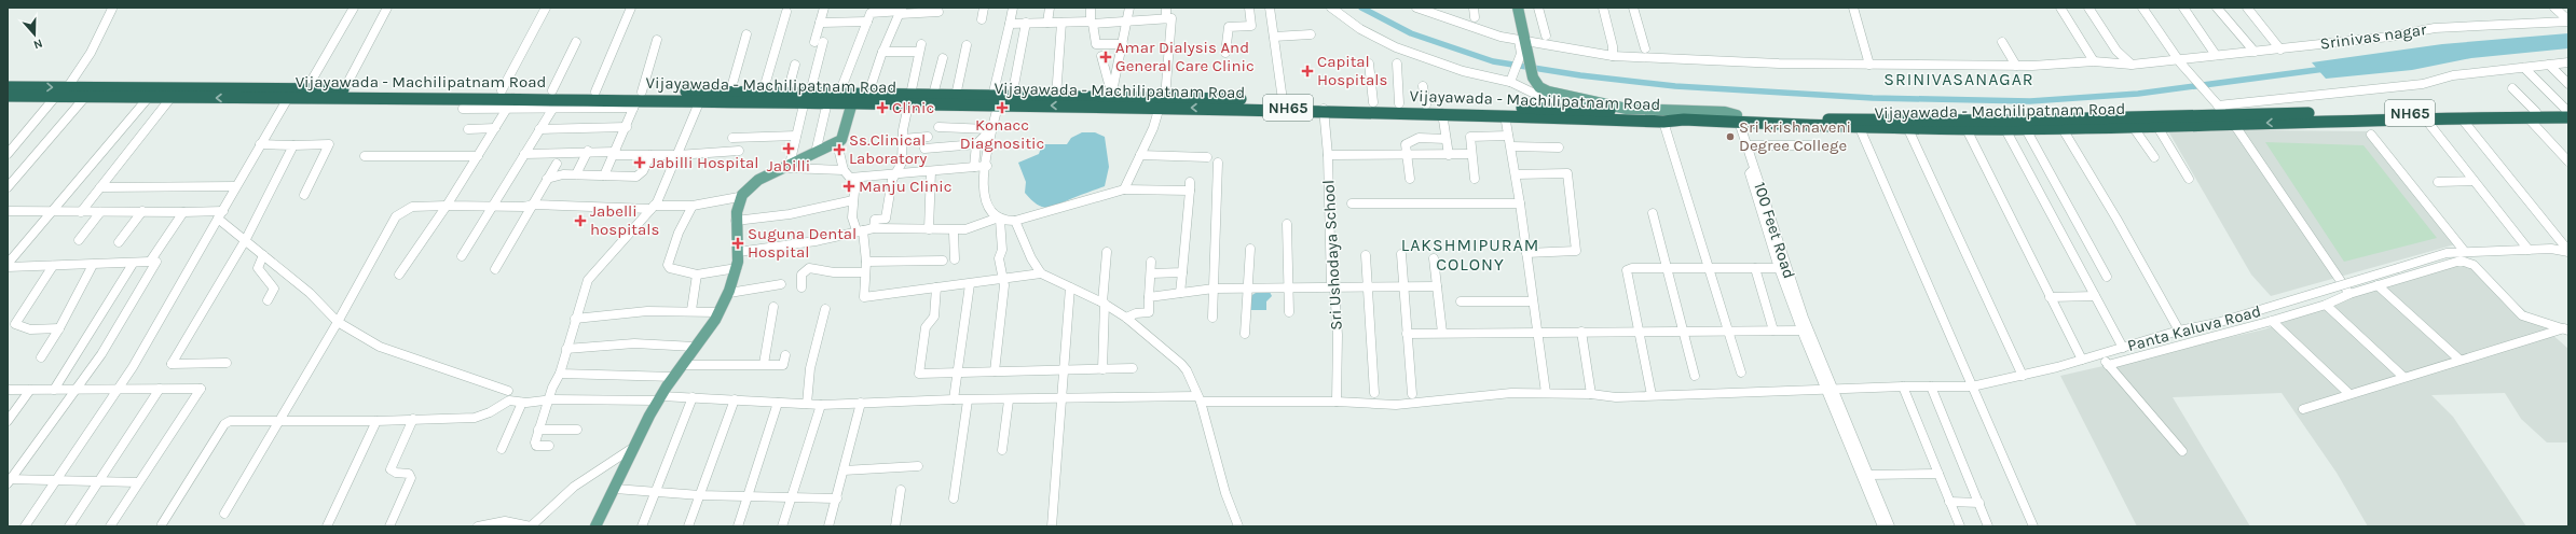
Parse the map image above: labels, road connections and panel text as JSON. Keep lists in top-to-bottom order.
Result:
{
  "streets": {
    "highway": ["Vijayawada - Machilipatnam Road", "NH65"],
    "street": [
      "Srinivas nagar",
      "100 Feet Road",
      "Sri Ushodaya School",
      "Panta Kaluva Road"
    ]
  },
  "crossings": [
    ["Vijayawada - Machilipatnam Road", "Sri Ushodaya School"],
    ["100 Feet Road", "Panta Kaluva Road"],
    ["Sri Ushodaya School", "Panta Kaluva Road"]
  ],
  "districts": ["SRINIVASANAGAR", "LAKSHMIPURAM COLONY"],
  "places": {
    "health": [
      "Amar Dialysis And General Care Clinic",
      "Capital Hospitals",
      "Clinic",
      "Konacc Diagnositic",
      "Jabilli",
      "Ss.Clinical Laboratory",
      "Jabilli Hospital",
      "Manju Clinic",
      "Jabelli hospitals",
      "Suguna Dental Hospital"
    ],
    "other": ["Sri krishnaveni Degree College"]
  },
  "north": "bottom"
}
